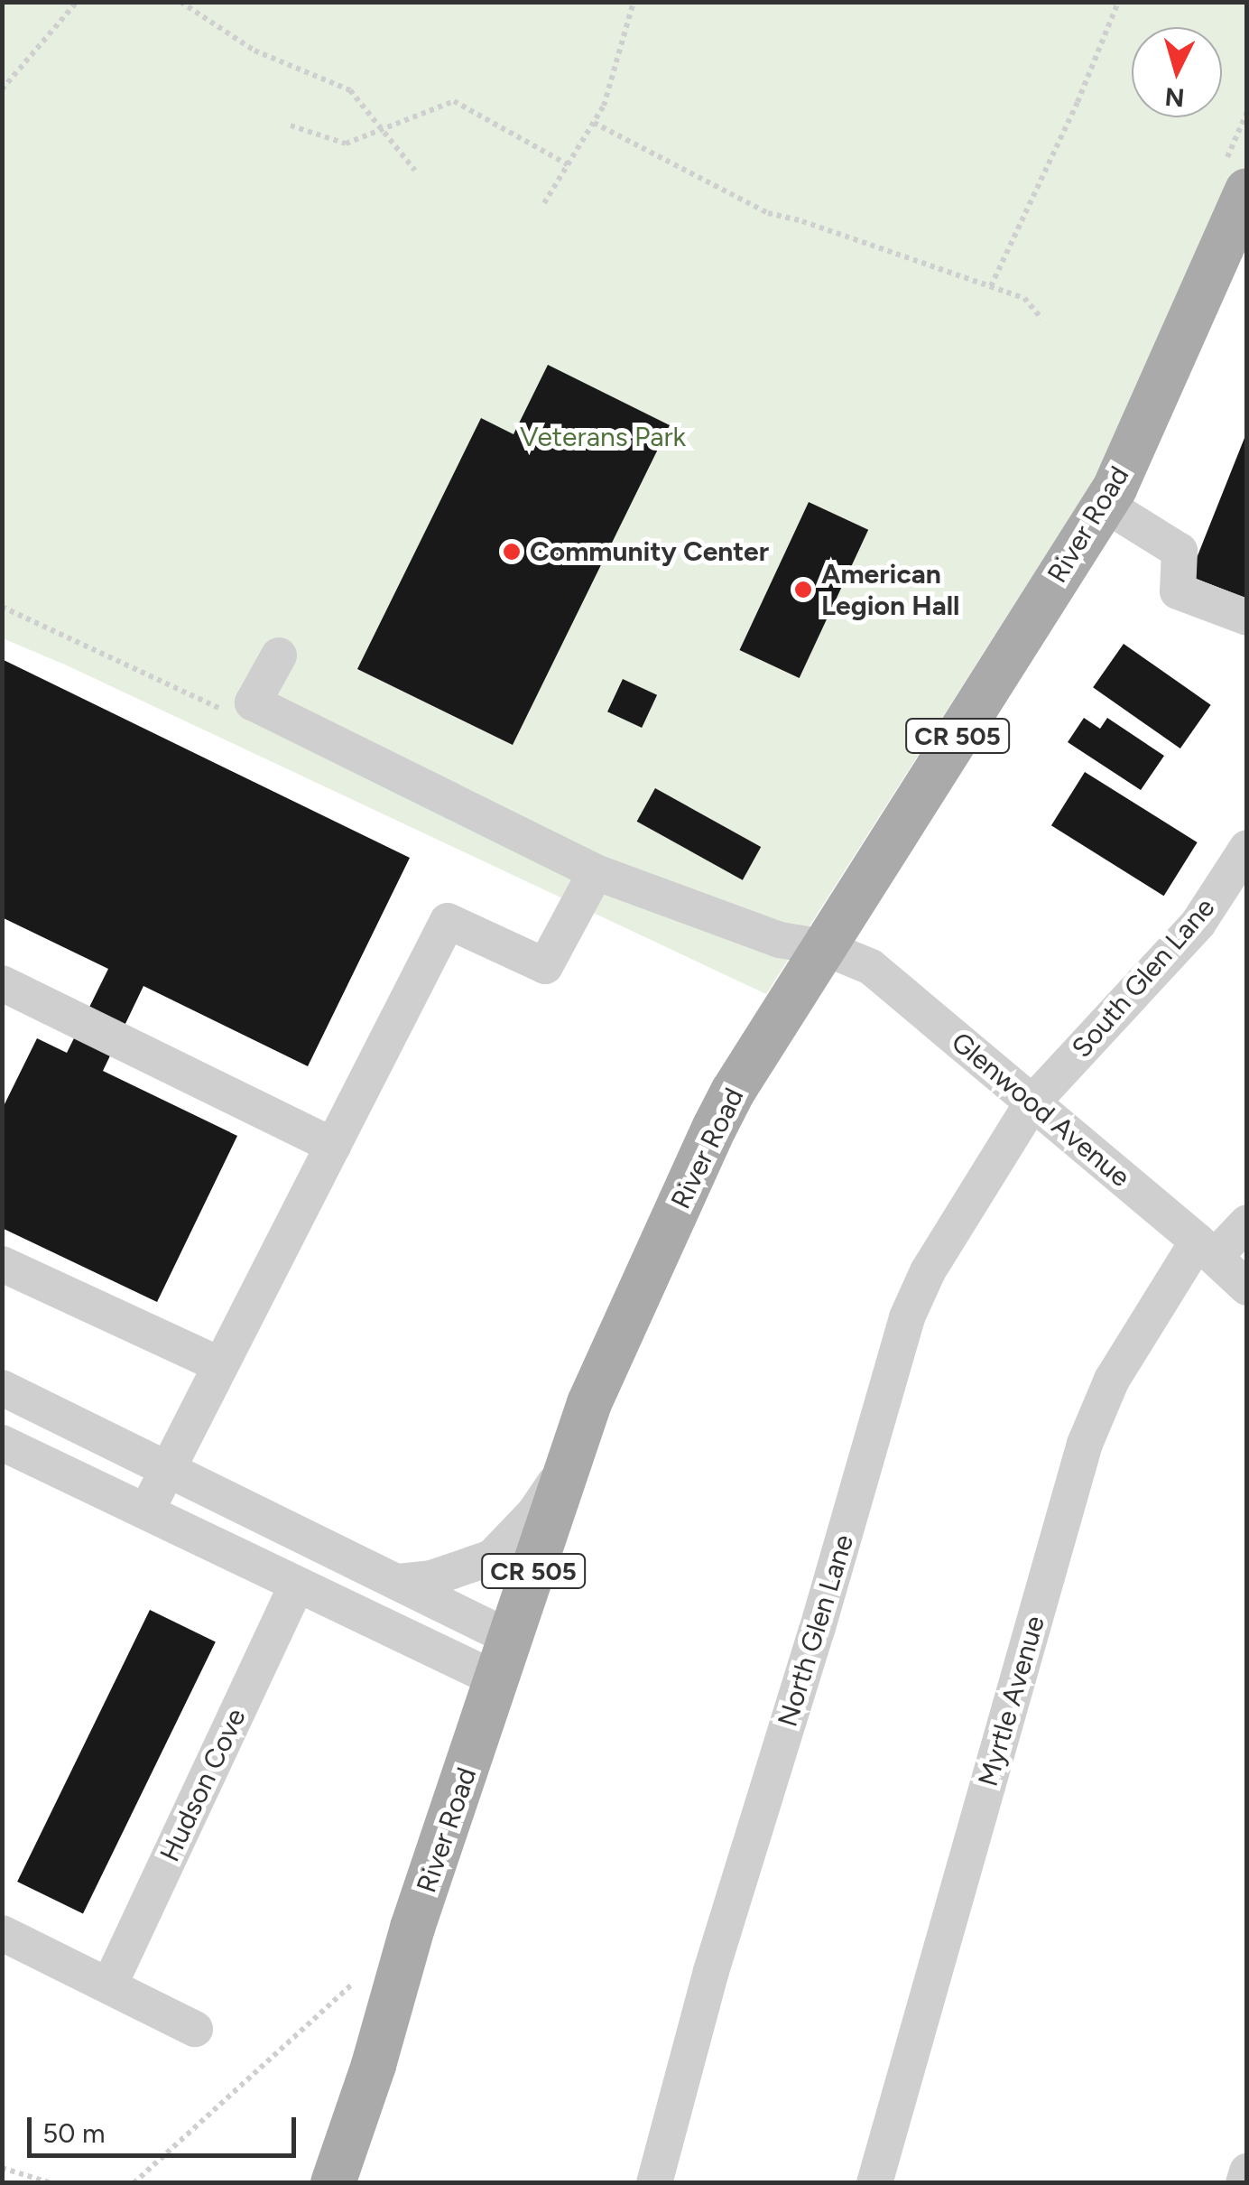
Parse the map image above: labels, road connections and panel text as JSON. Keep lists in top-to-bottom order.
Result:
{
  "streets": {
    "main road": ["River Road", "CR 505"],
    "street": [
      "South Glen Lane",
      "Glenwood Avenue",
      "North Glen Lane",
      "Myrtle Avenue",
      "Hudson Cove"
    ]
  },
  "crossings": [
    ["River Road", "Glenwood Avenue"],
    ["South Glen Lane", "Glenwood Avenue"],
    ["South Glen Lane", "North Glen Lane"],
    ["Glenwood Avenue", "North Glen Lane"],
    ["Glenwood Avenue", "Myrtle Avenue"]
  ],
  "parks": ["Veterans Park"],
  "places": ["Community Center", "American Legion Hall"],
  "scale_bar": "50 m",
  "north": "bottom"
}
